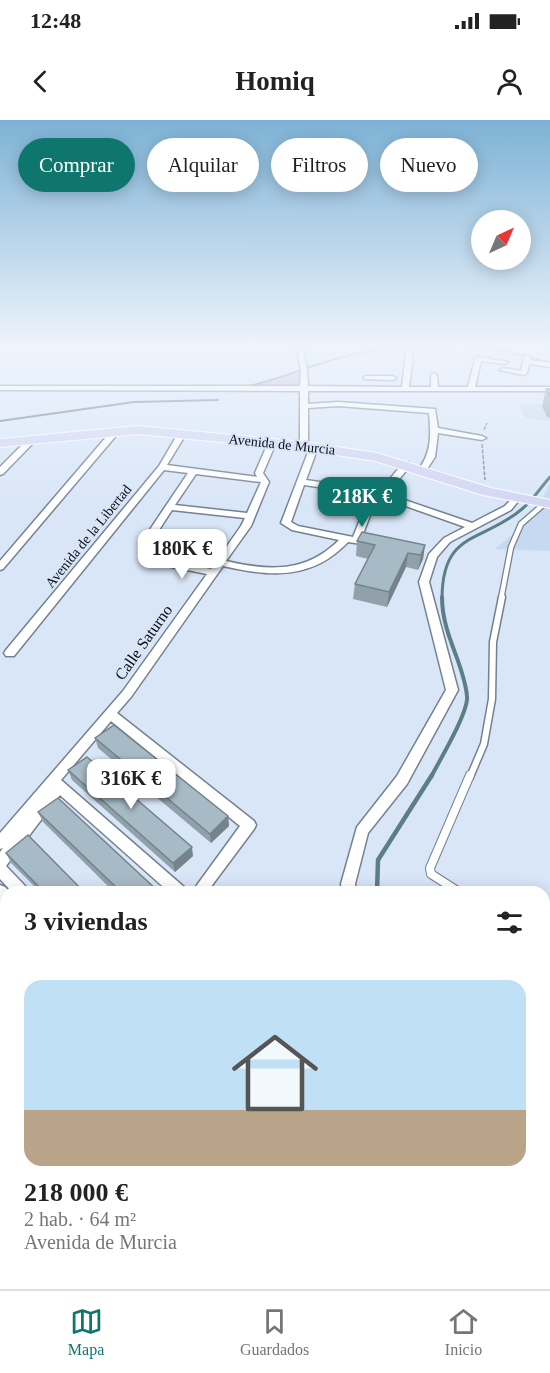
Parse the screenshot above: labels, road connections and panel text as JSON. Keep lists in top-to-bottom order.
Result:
{
  "streets": {
    "main road": ["Avenida de Murcia"],
    "street": ["Avenida de la Libertad", "Calle Saturno"]
  },
  "crossings": [
    ["Avenida de Murcia", "Avenida de la Libertad"],
    ["Avenida de Murcia", "Calle Saturno"]
  ],
  "north": "top right",
  "page": {
    "status": "12:48",
    "header": "Homiq",
    "chip": [
      "Comprar",
      "Alquilar",
      "Filtros",
      "Nuevo"
    ],
    "price": ["218K €", "180K €", "316K €"],
    "heading": "3 viviendas",
    "list": [
      {
        "name": "218 000 €",
        "note": "2 hab. · 64 m² · Avenida de Murcia"
      }
    ],
    "tabs": ["Mapa", "Guardados", "Inicio"]
  }
}
